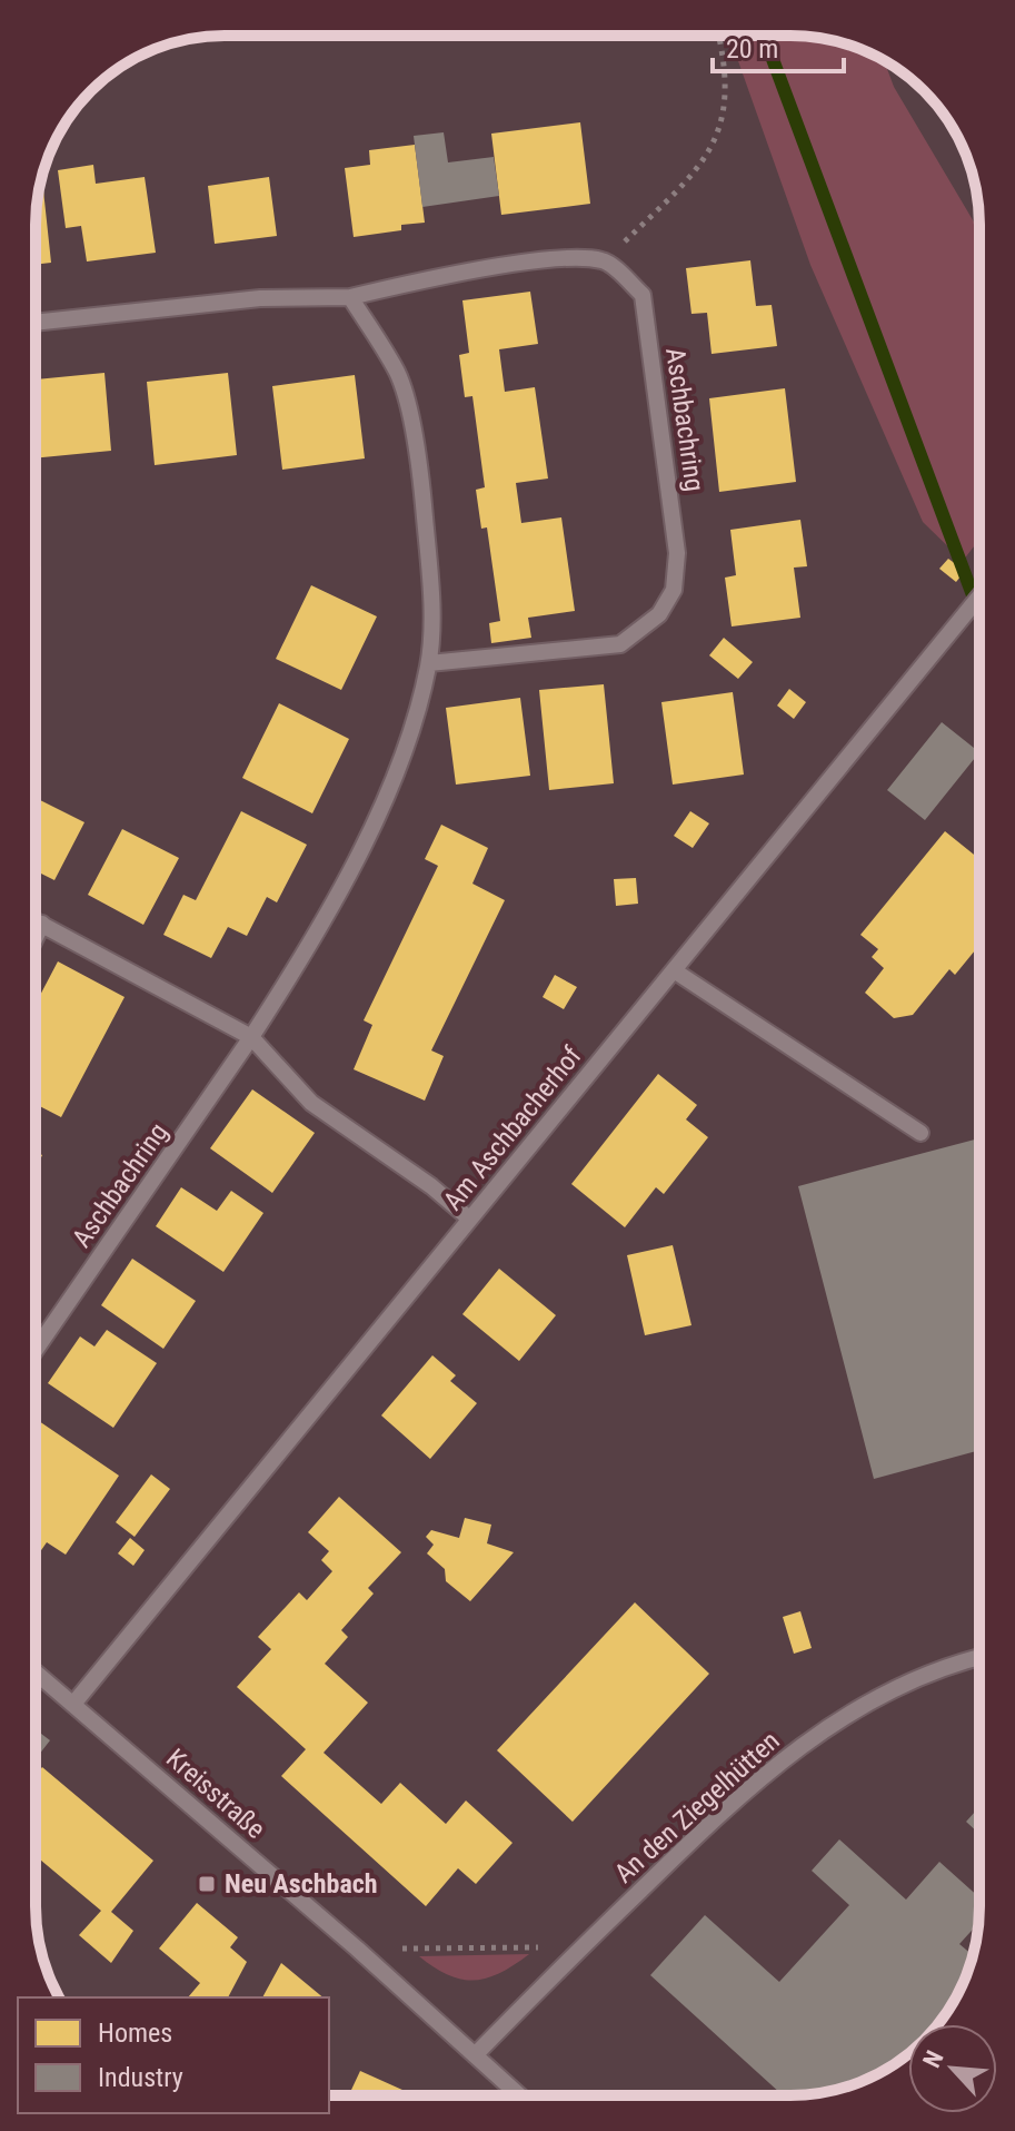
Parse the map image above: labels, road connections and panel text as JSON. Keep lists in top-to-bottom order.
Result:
{
  "streets": {
    "street": [
      "Aschbachring",
      "Am Aschbacherhof",
      "Kreisstraße",
      "An den Ziegelhütten"
    ]
  },
  "crossings": [
    ["Am Aschbacherhof", "Kreisstraße"],
    ["Kreisstraße", "An den Ziegelhütten"]
  ],
  "places": {
    "transit": ["Neu Aschbach"]
  },
  "legend": ["Homes", "Industry"],
  "scale_bar": "20 m",
  "north": "top left"
}
